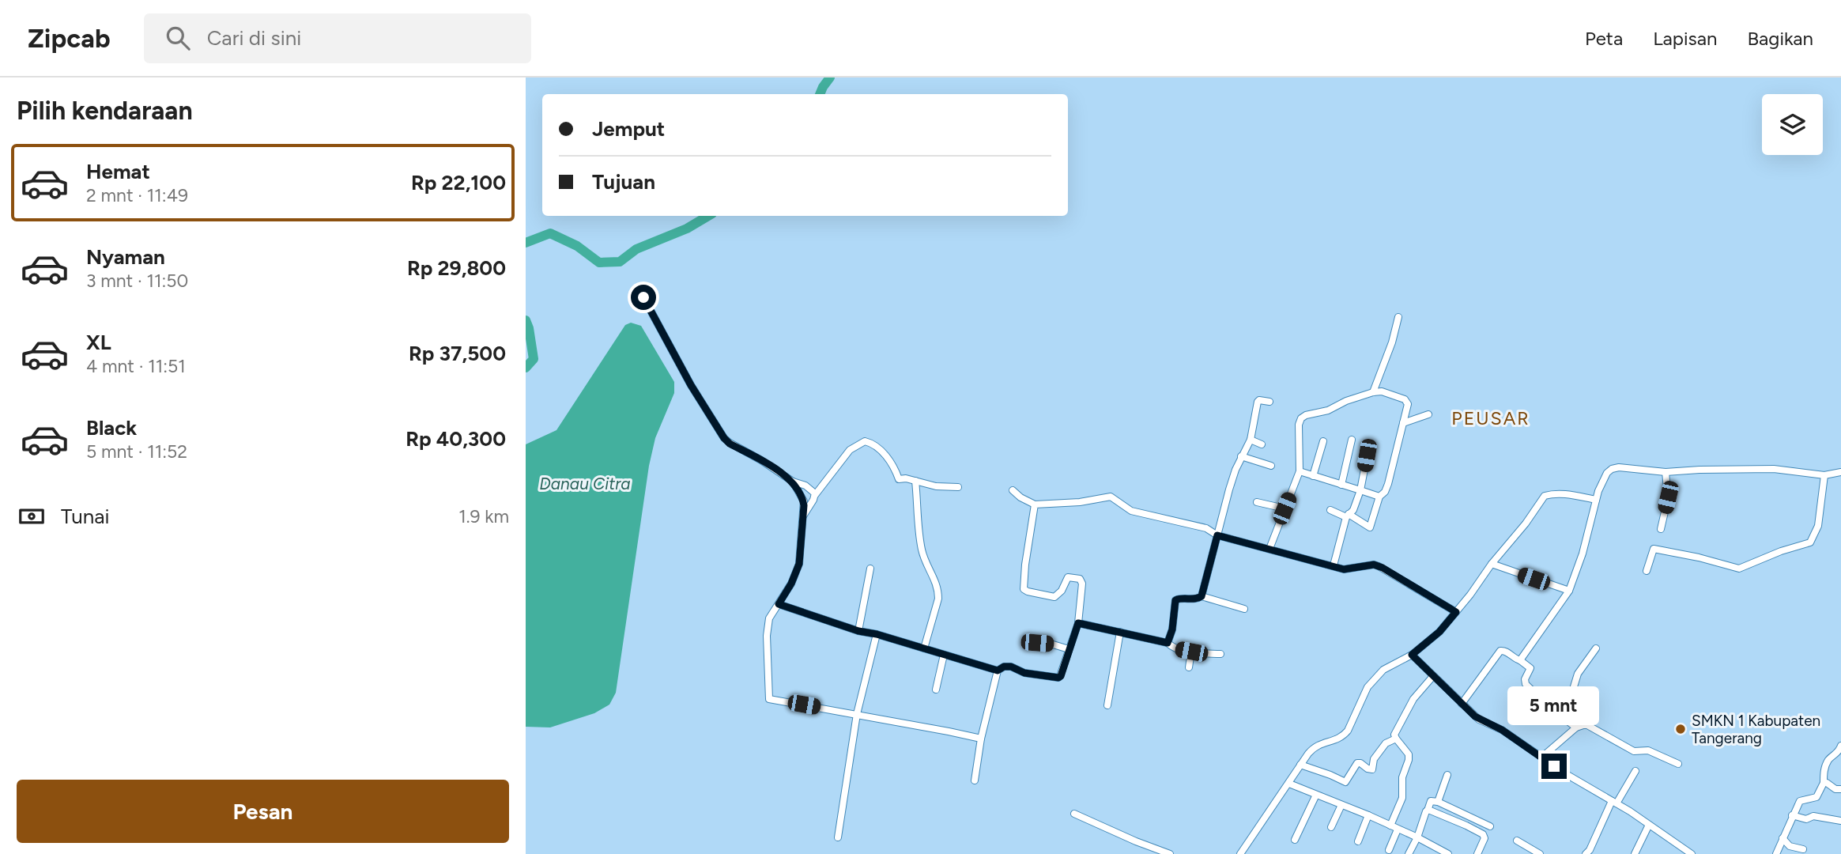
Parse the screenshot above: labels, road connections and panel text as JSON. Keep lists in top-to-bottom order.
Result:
{
  "districts": ["PEUSAR"],
  "water": ["Danau Citra"],
  "places": ["SMKN 1 Kabupaten Tangerang"],
  "page": {
    "header": "Zipcab",
    "search": "Cari di sini",
    "nav": ["Peta", "Lapisan", "Bagikan"],
    "heading": "Pilih kendaraan",
    "banner": ["Jemput", "Tujuan"],
    "list": [
      {
        "name": "Hemat",
        "note": "2 mnt · 11:49",
        "value": "Rp 22,100"
      },
      {
        "name": "Nyaman",
        "note": "3 mnt · 11:50",
        "value": "Rp 29,800"
      },
      {
        "name": "XL",
        "note": "4 mnt · 11:51",
        "value": "Rp 37,500"
      },
      {
        "name": "Black",
        "note": "5 mnt · 11:52",
        "value": "Rp 40,300"
      }
    ],
    "pay": ["Tunai", "1.9 km"],
    "bubble": "5 mnt",
    "buttons": "Pesan"
  }
}
